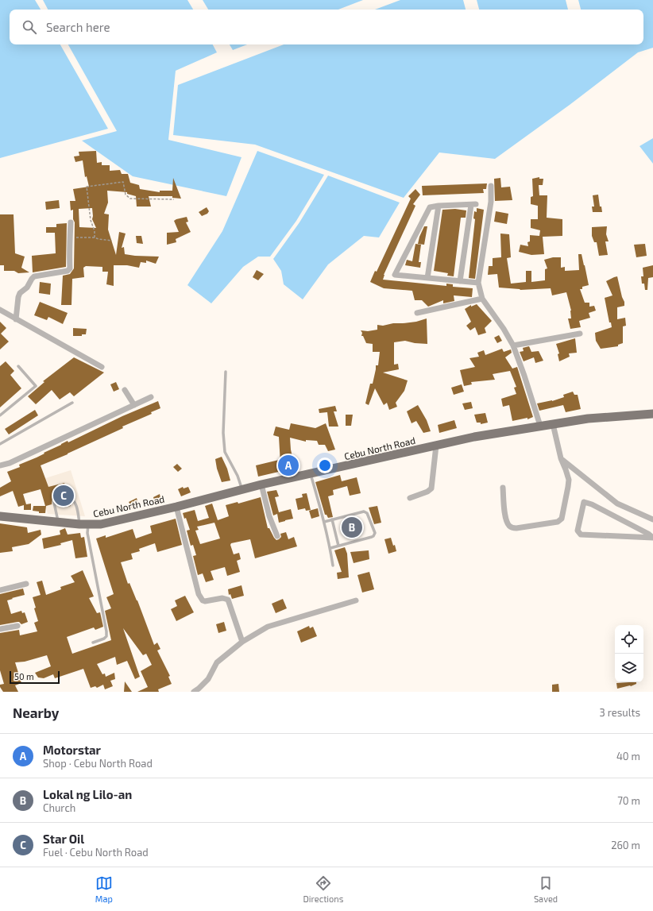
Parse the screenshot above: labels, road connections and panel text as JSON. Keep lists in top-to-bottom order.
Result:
{
  "streets": {
    "main road": ["Cebu North Road"]
  },
  "scale_bar": "50 m",
  "page": {
    "search": "Search here",
    "pins": ["A", "C", "B"],
    "scale": "50 m",
    "heading": ["Nearby", "3 results"],
    "list": [
      {
        "mark": "A",
        "name": "Motorstar",
        "note": "Shop · Cebu North Road",
        "value": "40 m"
      },
      {
        "mark": "B",
        "name": "Lokal ng Lilo-an",
        "note": "Church",
        "value": "70 m"
      },
      {
        "mark": "C",
        "name": "Star Oil",
        "note": "Fuel · Cebu North Road",
        "value": "260 m"
      }
    ],
    "nav": ["Map", "Directions", "Saved"]
  }
}
